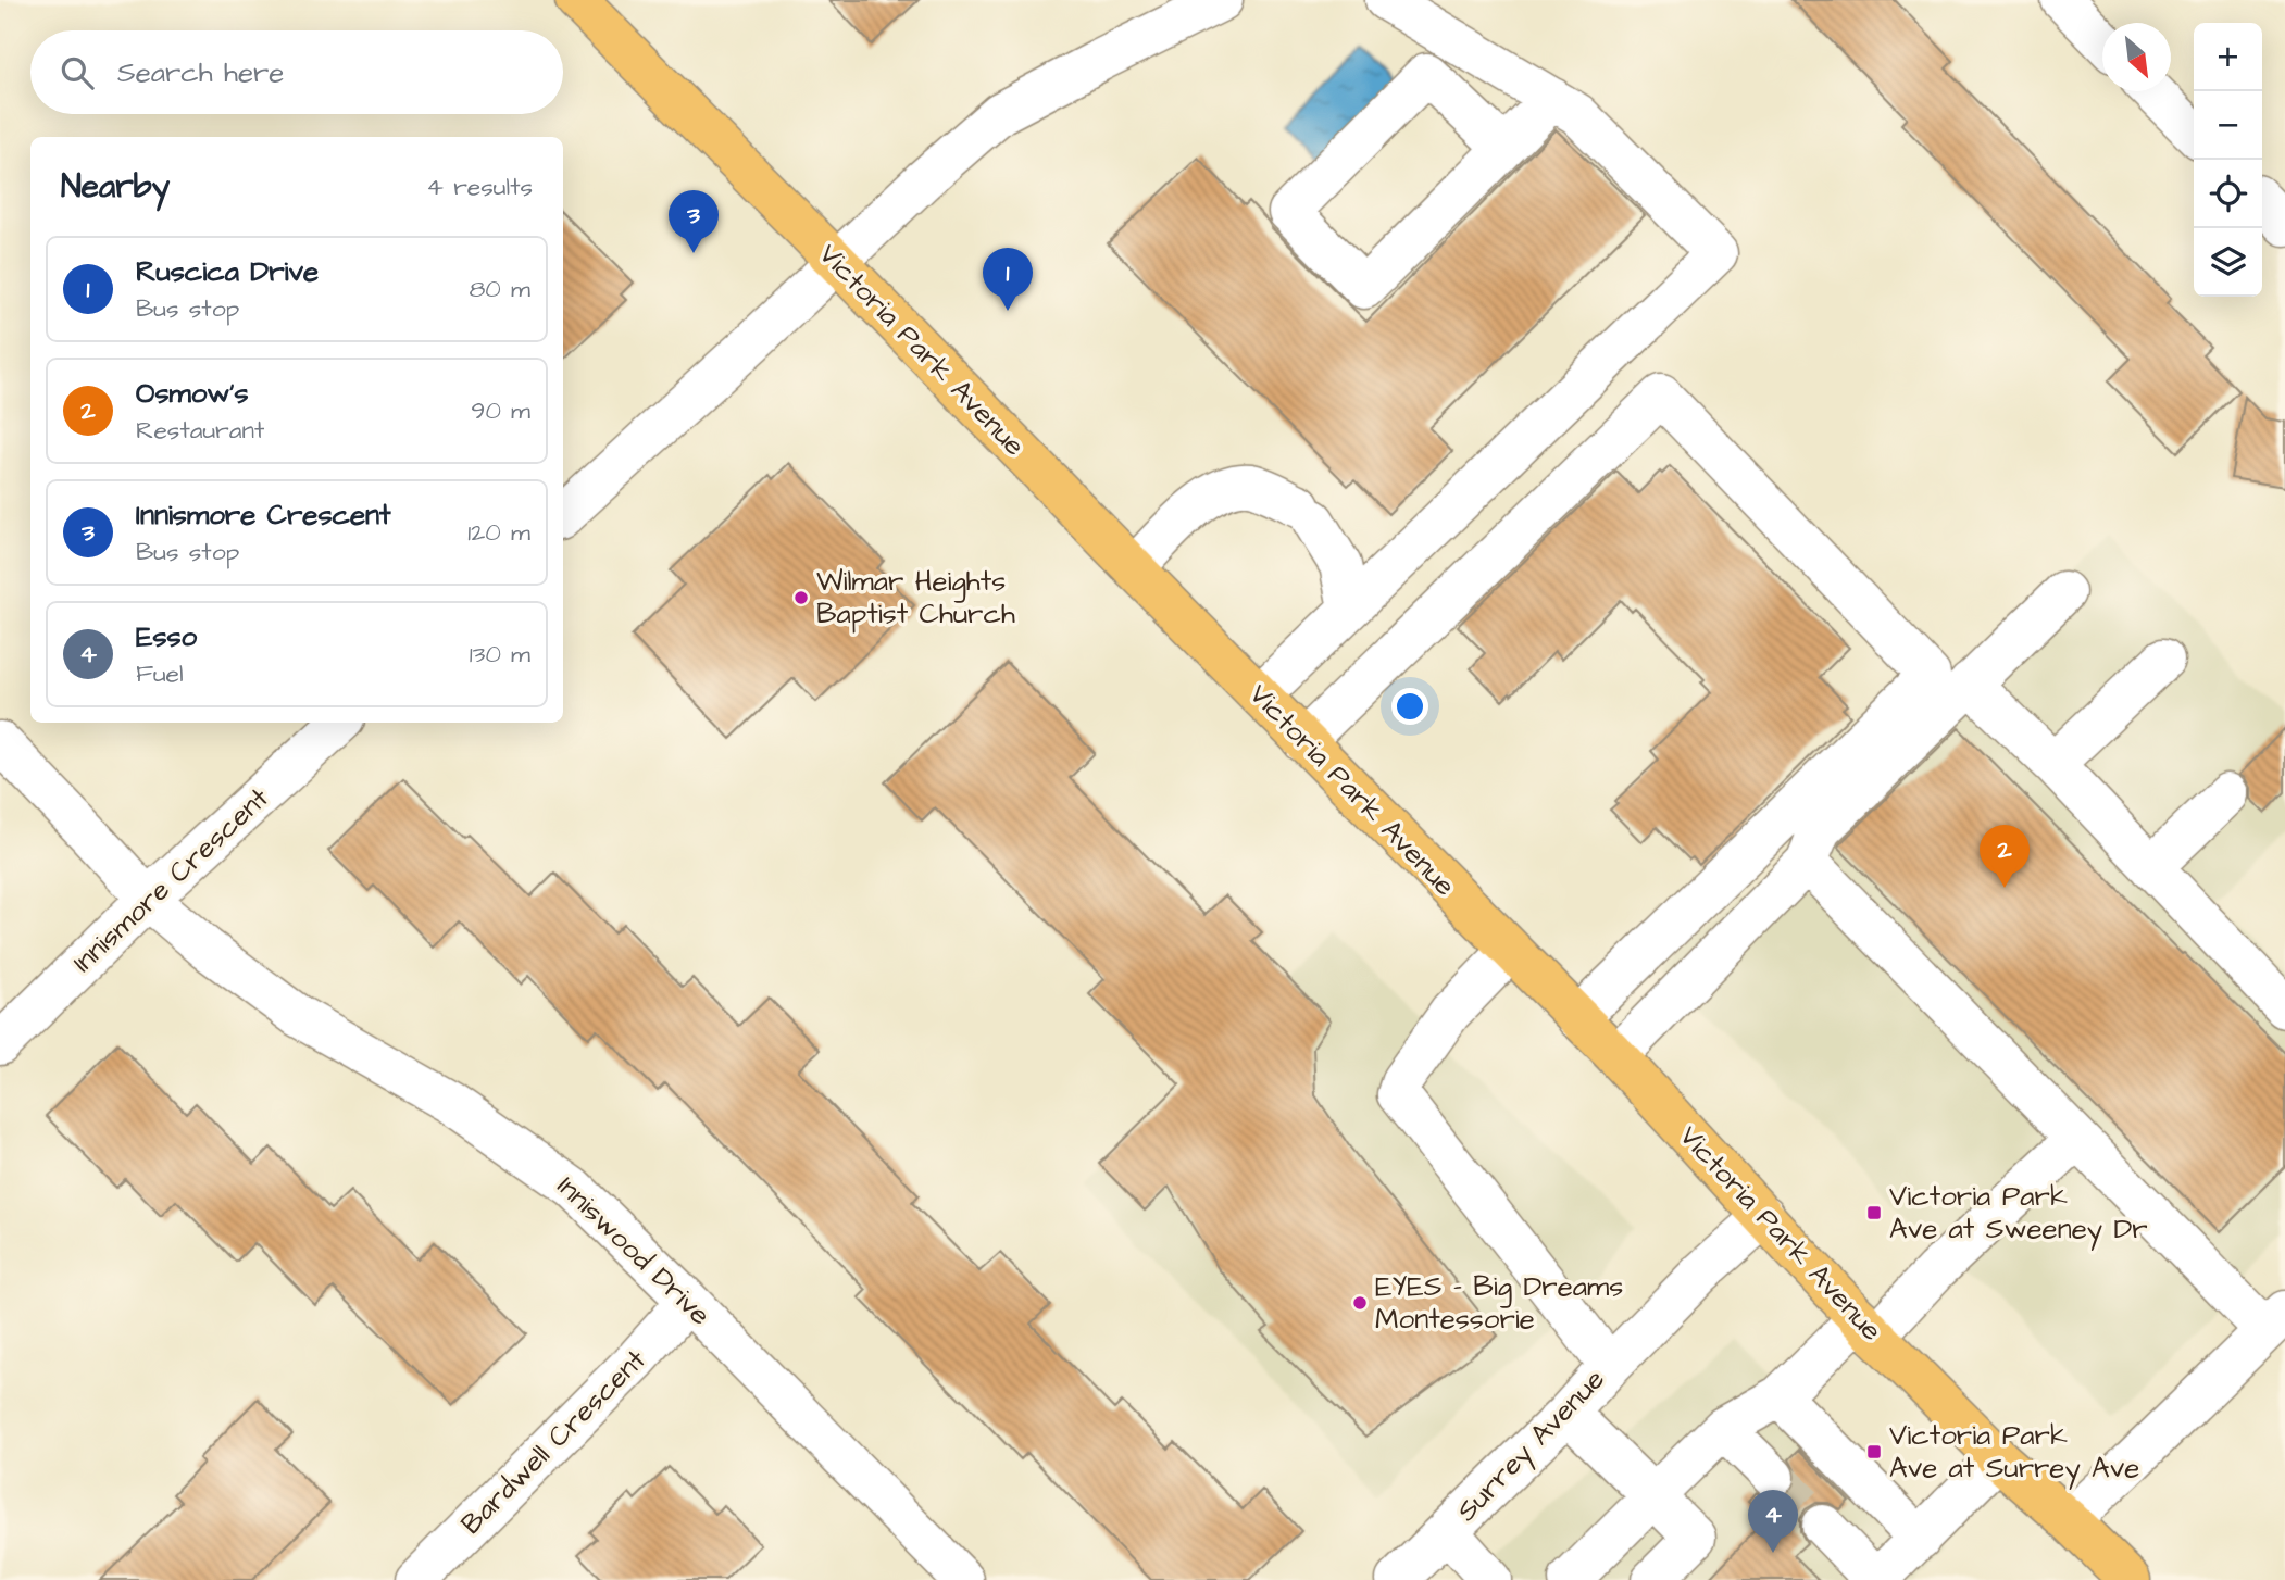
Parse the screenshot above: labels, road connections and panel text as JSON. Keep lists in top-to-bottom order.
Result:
{
  "streets": {
    "main road": ["Victoria Park Avenue"],
    "street": [
      "Innismore Crescent",
      "Inniswood Drive",
      "Bardwell Crescent",
      "Surrey Avenue"
    ]
  },
  "crossings": [
    ["Victoria Park Avenue", "Surrey Avenue"],
    ["Innismore Crescent", "Inniswood Drive"],
    ["Inniswood Drive", "Bardwell Crescent"]
  ],
  "places": {
    "other": ["Wilmar Heights Baptist Church", "EYES - Big Dreams Montessorie"],
    "transit": ["Victoria Park Ave at Sweeney Dr", "Victoria Park Ave at Surrey Ave"]
  },
  "north": "bottom right",
  "page": {
    "map_buttons": ["+", "−"],
    "search": "Search here",
    "heading": ["Nearby", "4 results"],
    "pins": [
      "3",
      "1",
      "2",
      "4"
    ],
    "list": [
      {
        "mark": "1",
        "name": "Ruscica Drive",
        "note": "Bus stop",
        "value": "80 m"
      },
      {
        "mark": "2",
        "name": "Osmow's",
        "note": "Restaurant",
        "value": "90 m"
      },
      {
        "mark": "3",
        "name": "Innismore Crescent",
        "note": "Bus stop",
        "value": "120 m"
      },
      {
        "mark": "4",
        "name": "Esso",
        "note": "Fuel",
        "value": "130 m"
      }
    ]
  }
}
